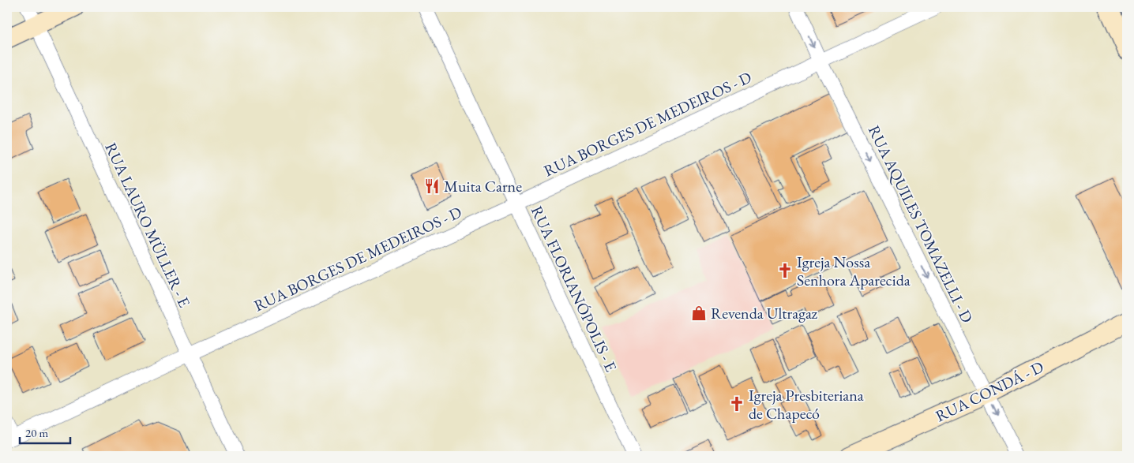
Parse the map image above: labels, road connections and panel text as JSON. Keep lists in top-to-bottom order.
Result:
{
  "streets": {
    "street": [
      "RUA BORGES DE MEDEIROS - D",
      "RUA AQUILES TOMAZELLI - D",
      "RUA LAURO MÜLLER - E",
      "RUA FLORIANÓPOLIS - E",
      "RUA CONDÁ - D"
    ]
  },
  "crossings": [
    ["RUA BORGES DE MEDEIROS - D", "RUA AQUILES TOMAZELLI - D"],
    ["RUA BORGES DE MEDEIROS - D", "RUA LAURO MÜLLER - E"],
    ["RUA BORGES DE MEDEIROS - D", "RUA FLORIANÓPOLIS - E"],
    ["RUA AQUILES TOMAZELLI - D", "RUA CONDÁ - D"]
  ],
  "one_way": ["RUA AQUILES TOMAZELLI - D"],
  "places": {
    "restaurant": ["Muita Carne"],
    "church": ["Igreja Nossa Senhora Aparecida", "Igreja Presbiteriana de Chapecó"],
    "shop": ["Revenda Ultragaz"]
  },
  "scale_bar": "20 m"
}
